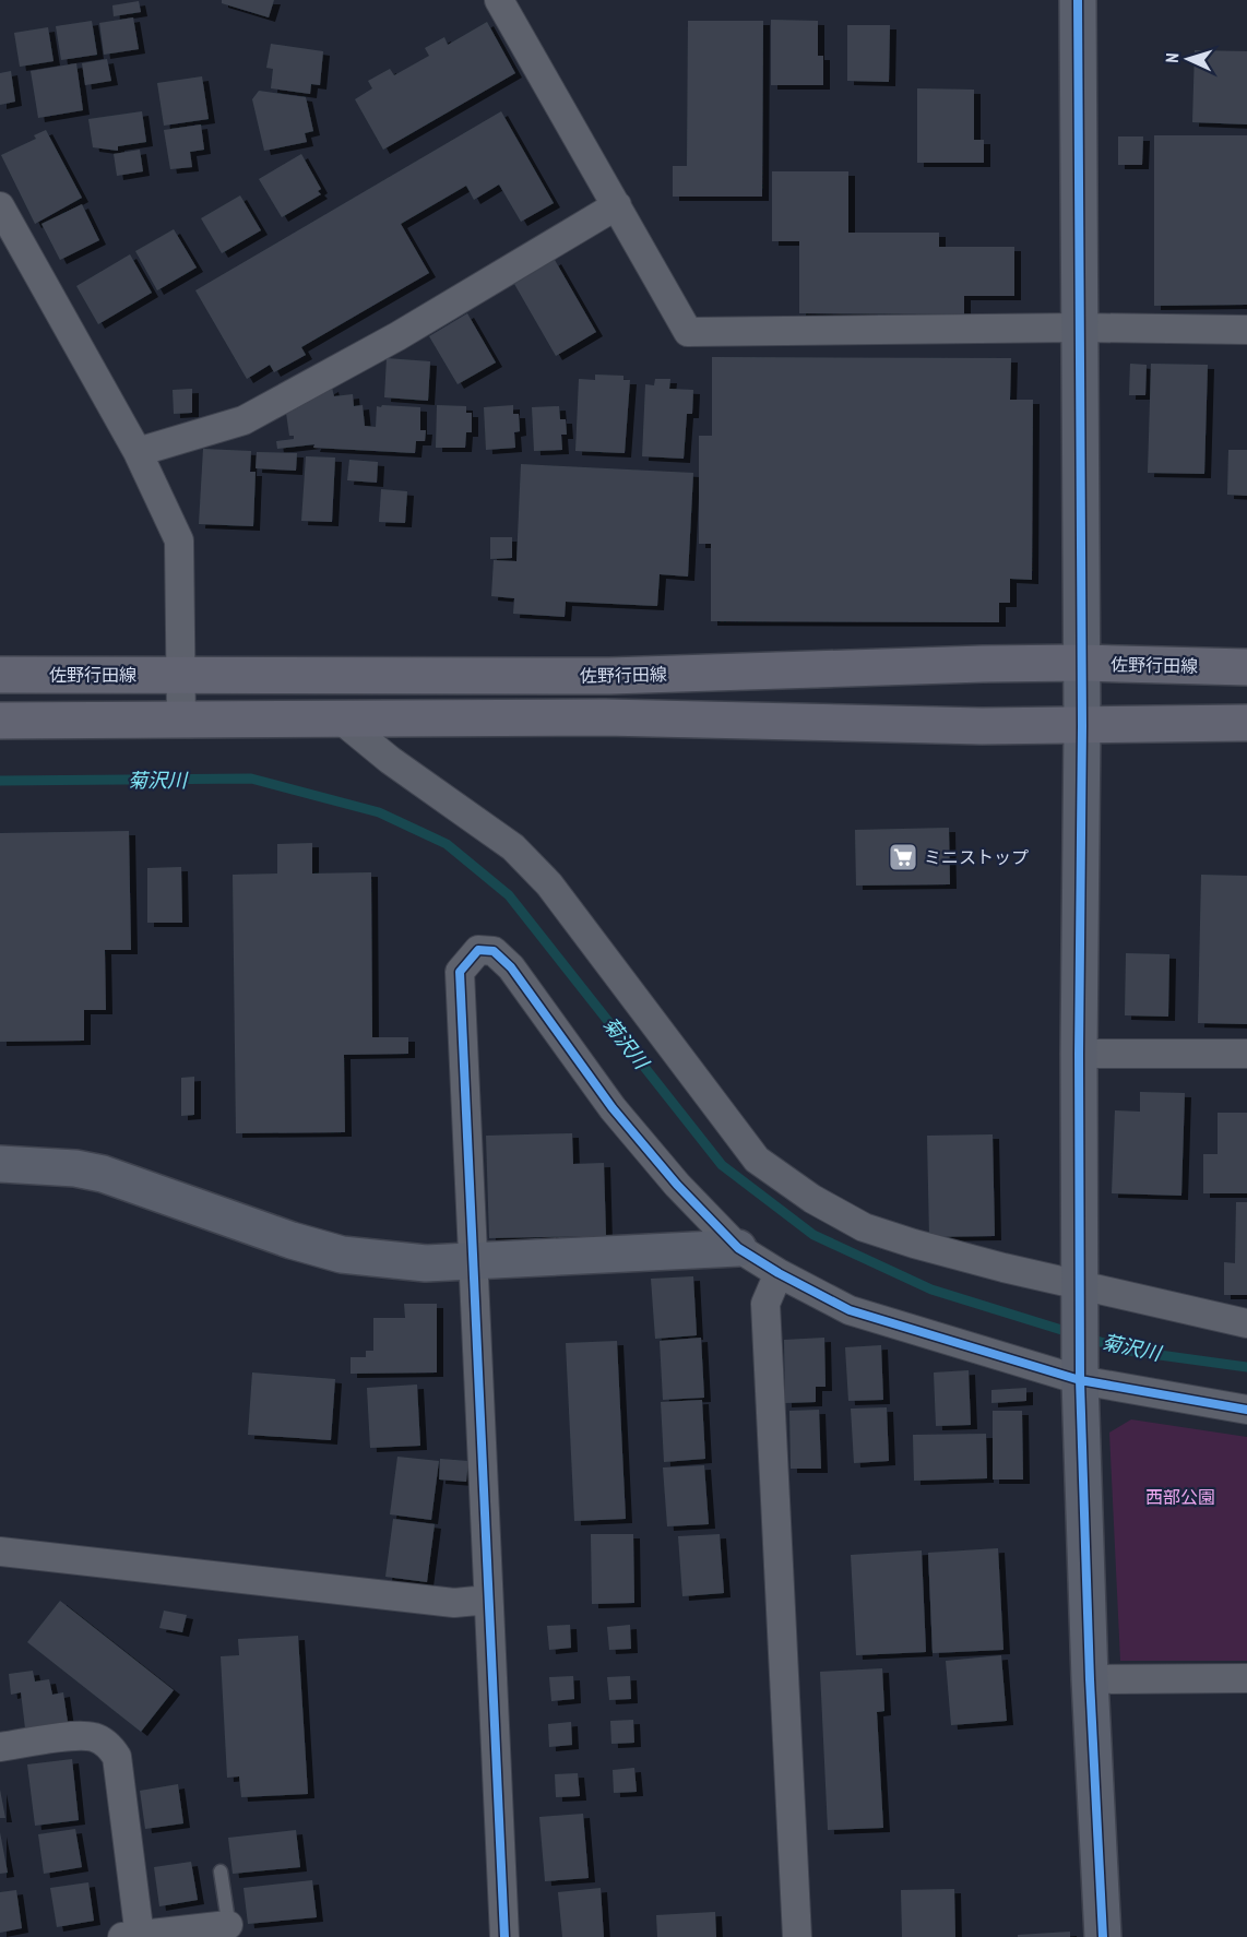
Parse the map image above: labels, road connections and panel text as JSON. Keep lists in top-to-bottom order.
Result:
{
  "streets": {
    "main road": ["佐野行田線"]
  },
  "water": ["菊沢川"],
  "parks": ["西部公園"],
  "places": {
    "supermarket": ["ミニストップ"]
  },
  "north": "left"
}
